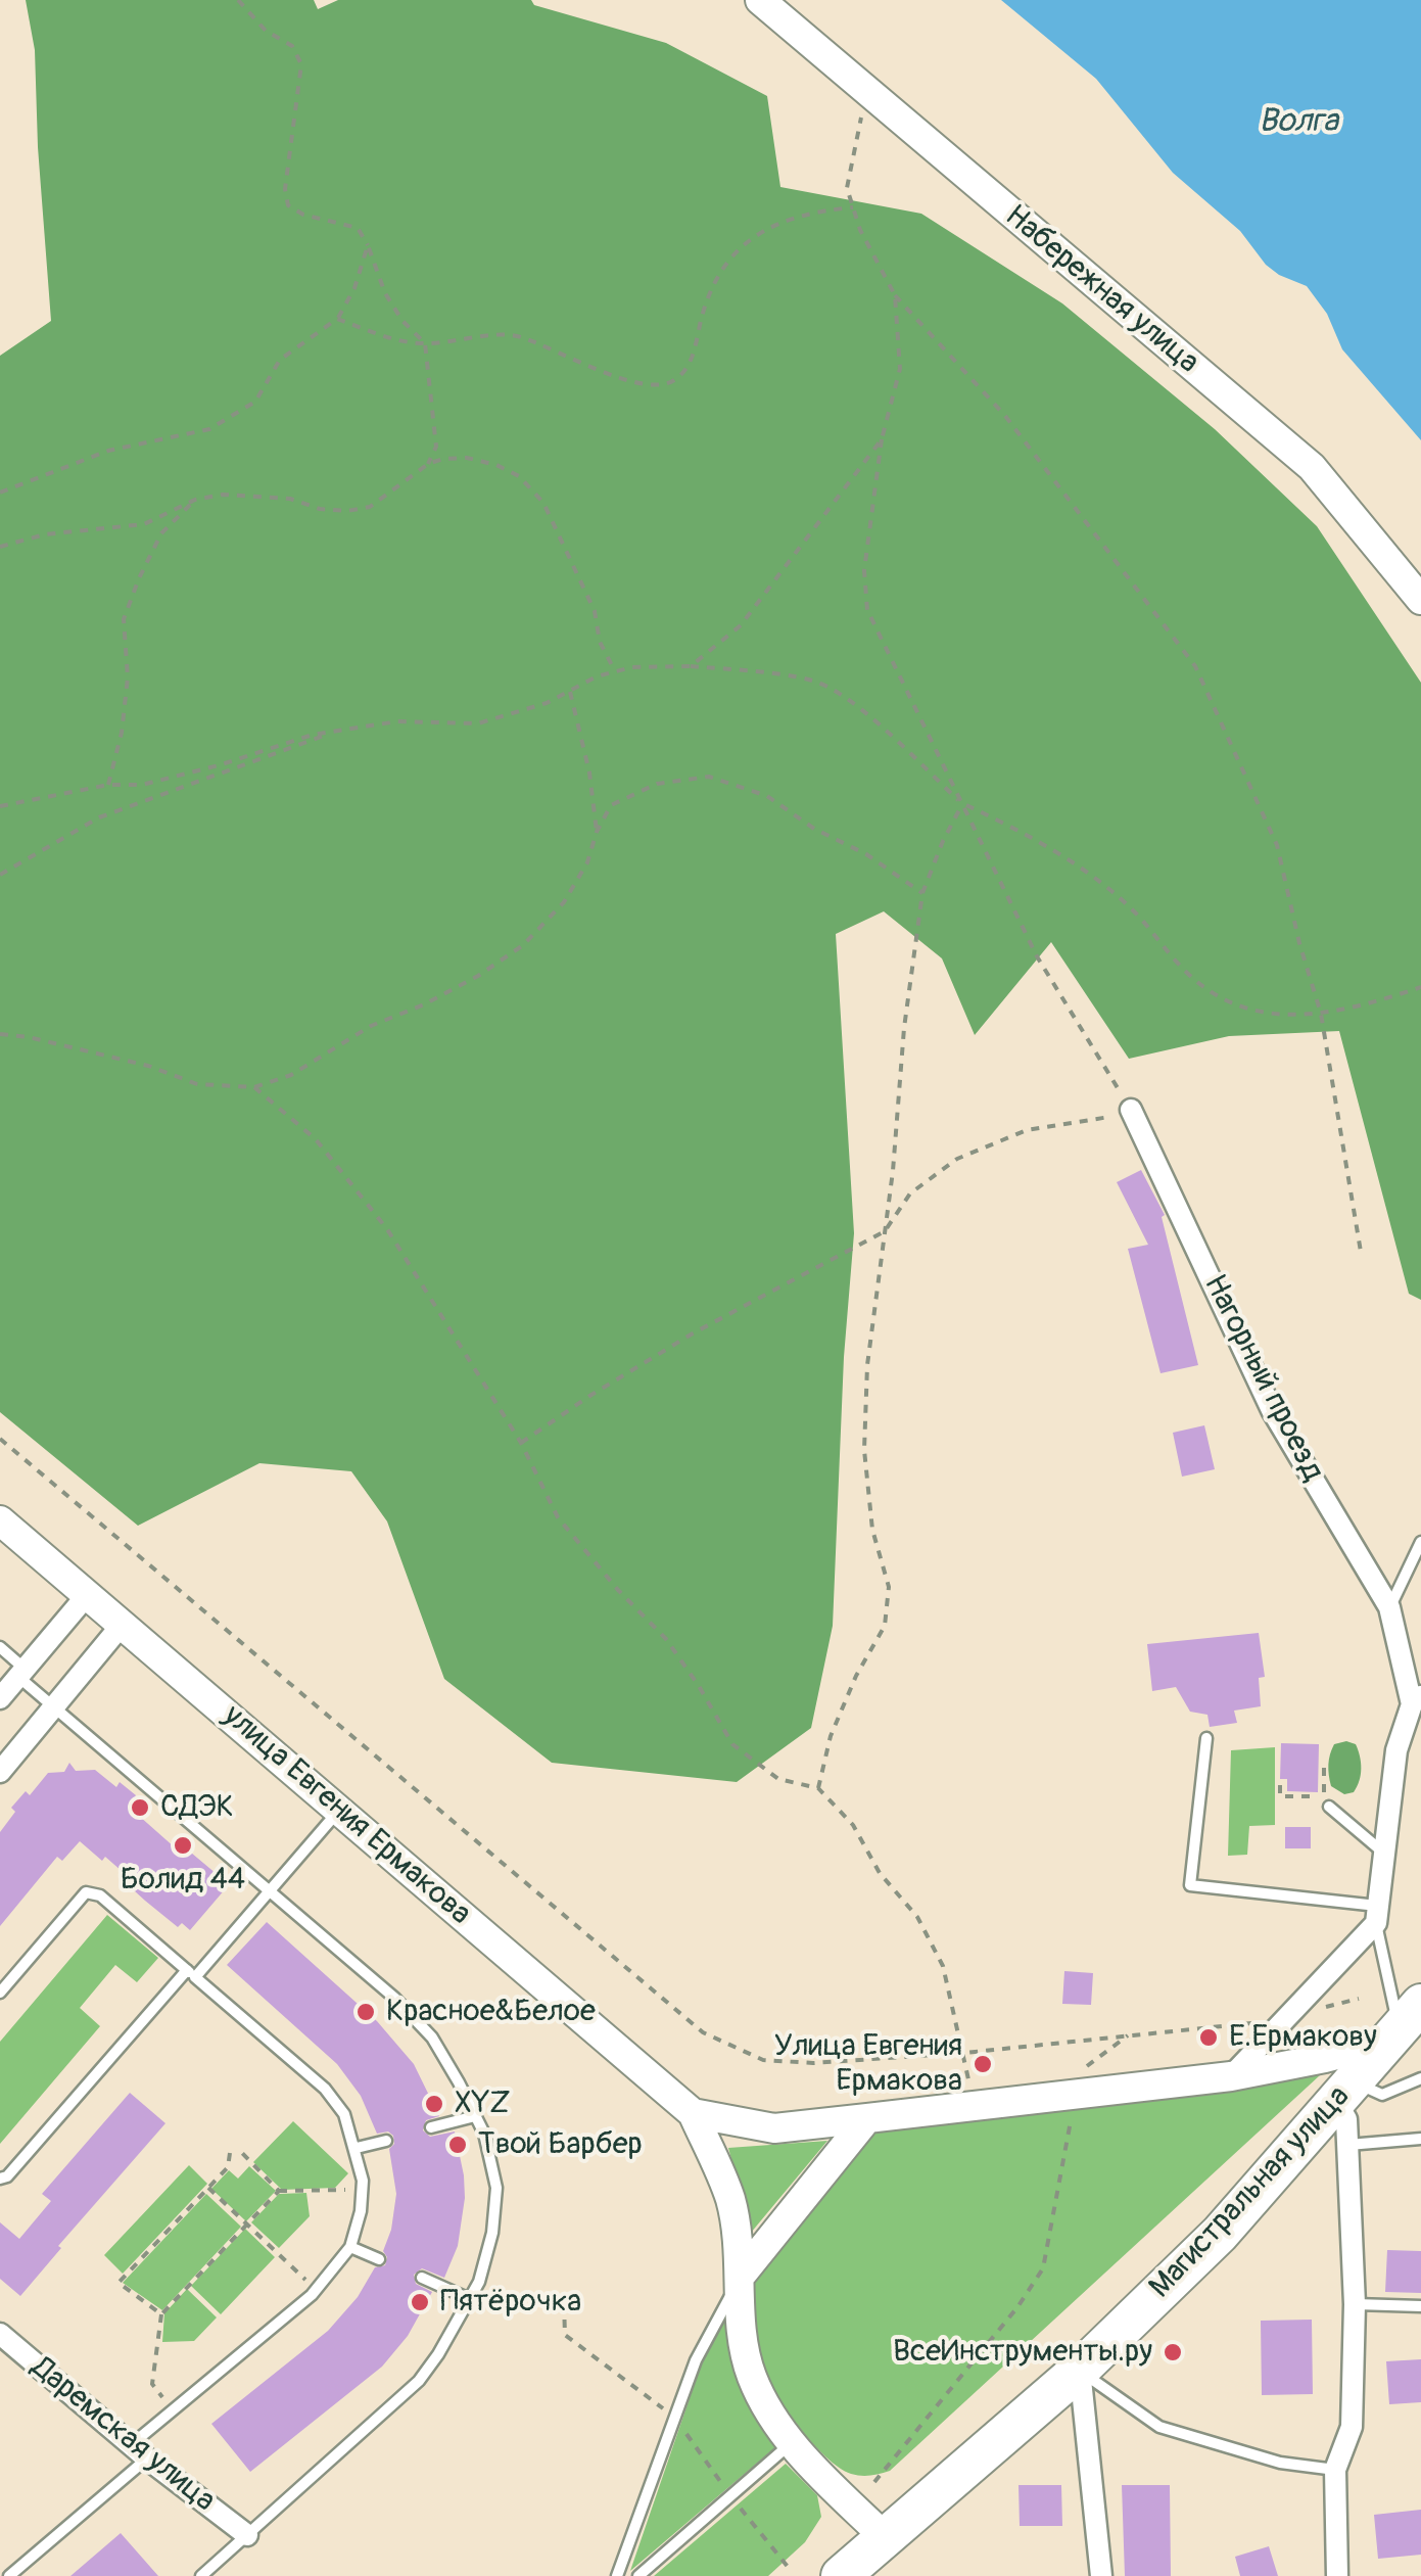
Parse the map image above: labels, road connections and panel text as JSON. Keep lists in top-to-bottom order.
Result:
{
  "streets": {
    "highway": ["Магистральная улица"],
    "main road": ["Набережная улица", "улица Евгения Ермакова"],
    "street": ["Нагорный проезд", "Даремская улица"]
  },
  "crossings": [
    ["улица Евгения Ермакова", "Магистральная улица"]
  ],
  "water": ["Волга"],
  "places": [
    "СДЭК",
    "Болид 44",
    "Красное&Белое",
    "Е.Ермакову",
    "Улица Евгения Ермакова",
    "XYZ",
    "Твой Барбер",
    "Пятёрочка",
    "ВсеИнструменты.ру"
  ]
}
